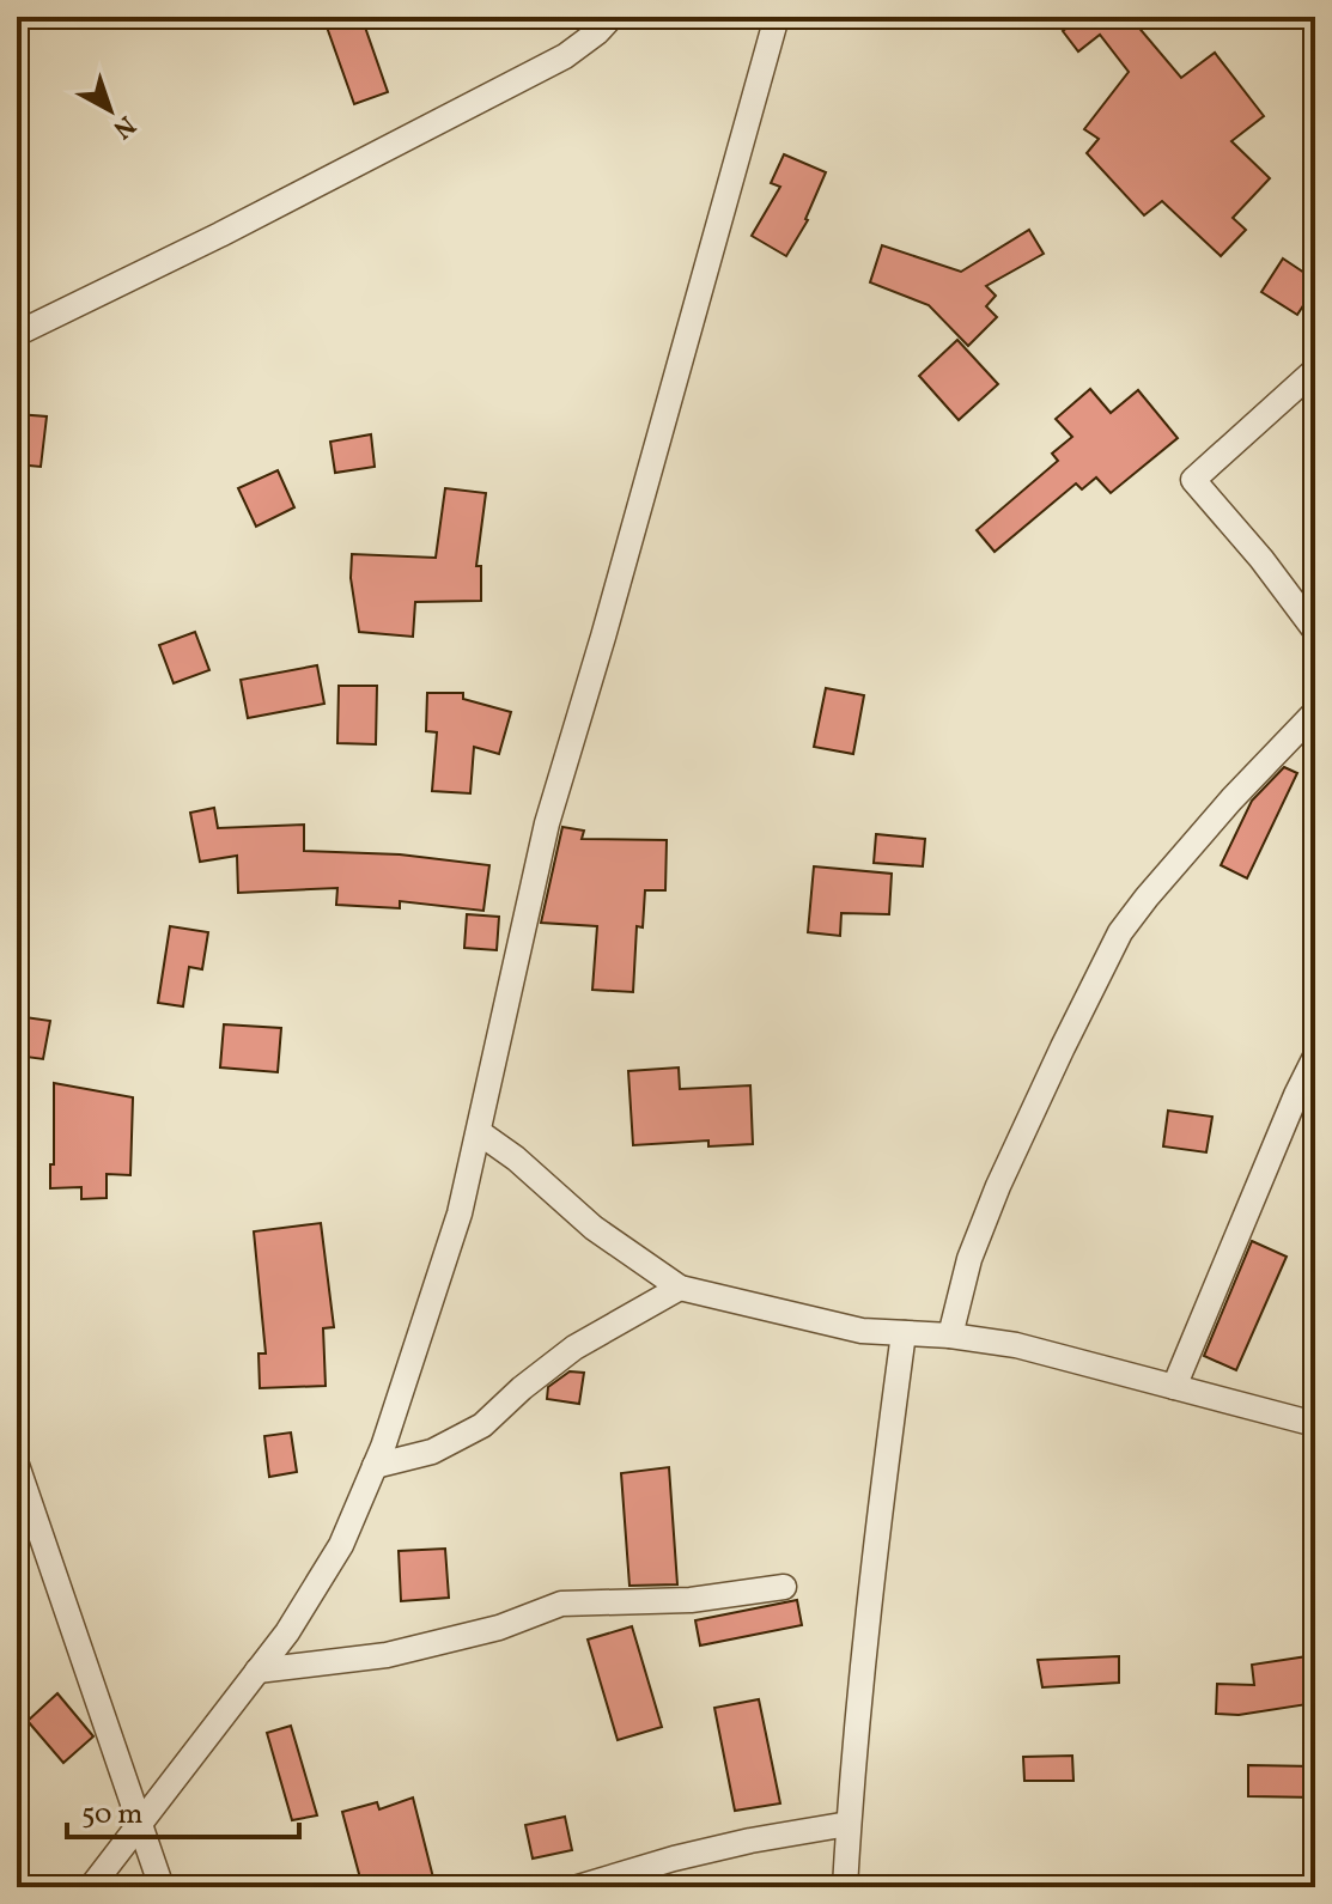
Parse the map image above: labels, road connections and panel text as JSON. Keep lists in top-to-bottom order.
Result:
{
  "scale_bar": "50 m",
  "north": "bottom right"
}
